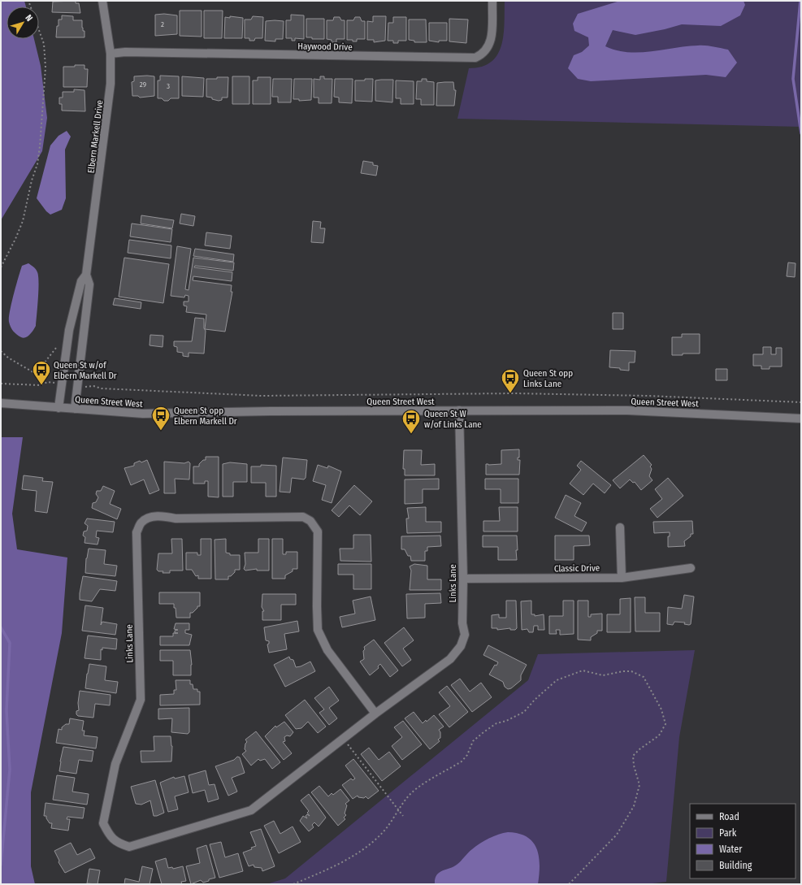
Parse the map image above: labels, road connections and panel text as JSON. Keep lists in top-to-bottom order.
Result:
{
  "streets": {
    "street": [
      "Haywood Drive",
      "Elbern Markell Drive",
      "Queen Street West",
      "Classic Drive",
      "Links Lane"
    ]
  },
  "crossings": [
    ["Haywood Drive", "Elbern Markell Drive"],
    ["Elbern Markell Drive", "Queen Street West"],
    ["Queen Street West", "Links Lane"],
    ["Classic Drive", "Links Lane"]
  ],
  "places": {
    "bus stop": [
      "Queen St w/of Elbern Markell Dr",
      "Queen St opp Links Lane",
      "Queen St opp Elbern Markell Dr",
      "Queen St W w/of Links Lane"
    ]
  },
  "house_numbers": ["2", "29", "3"],
  "legend": [
    "Road",
    "Park",
    "Water",
    "Building"
  ],
  "north": "top right"
}
